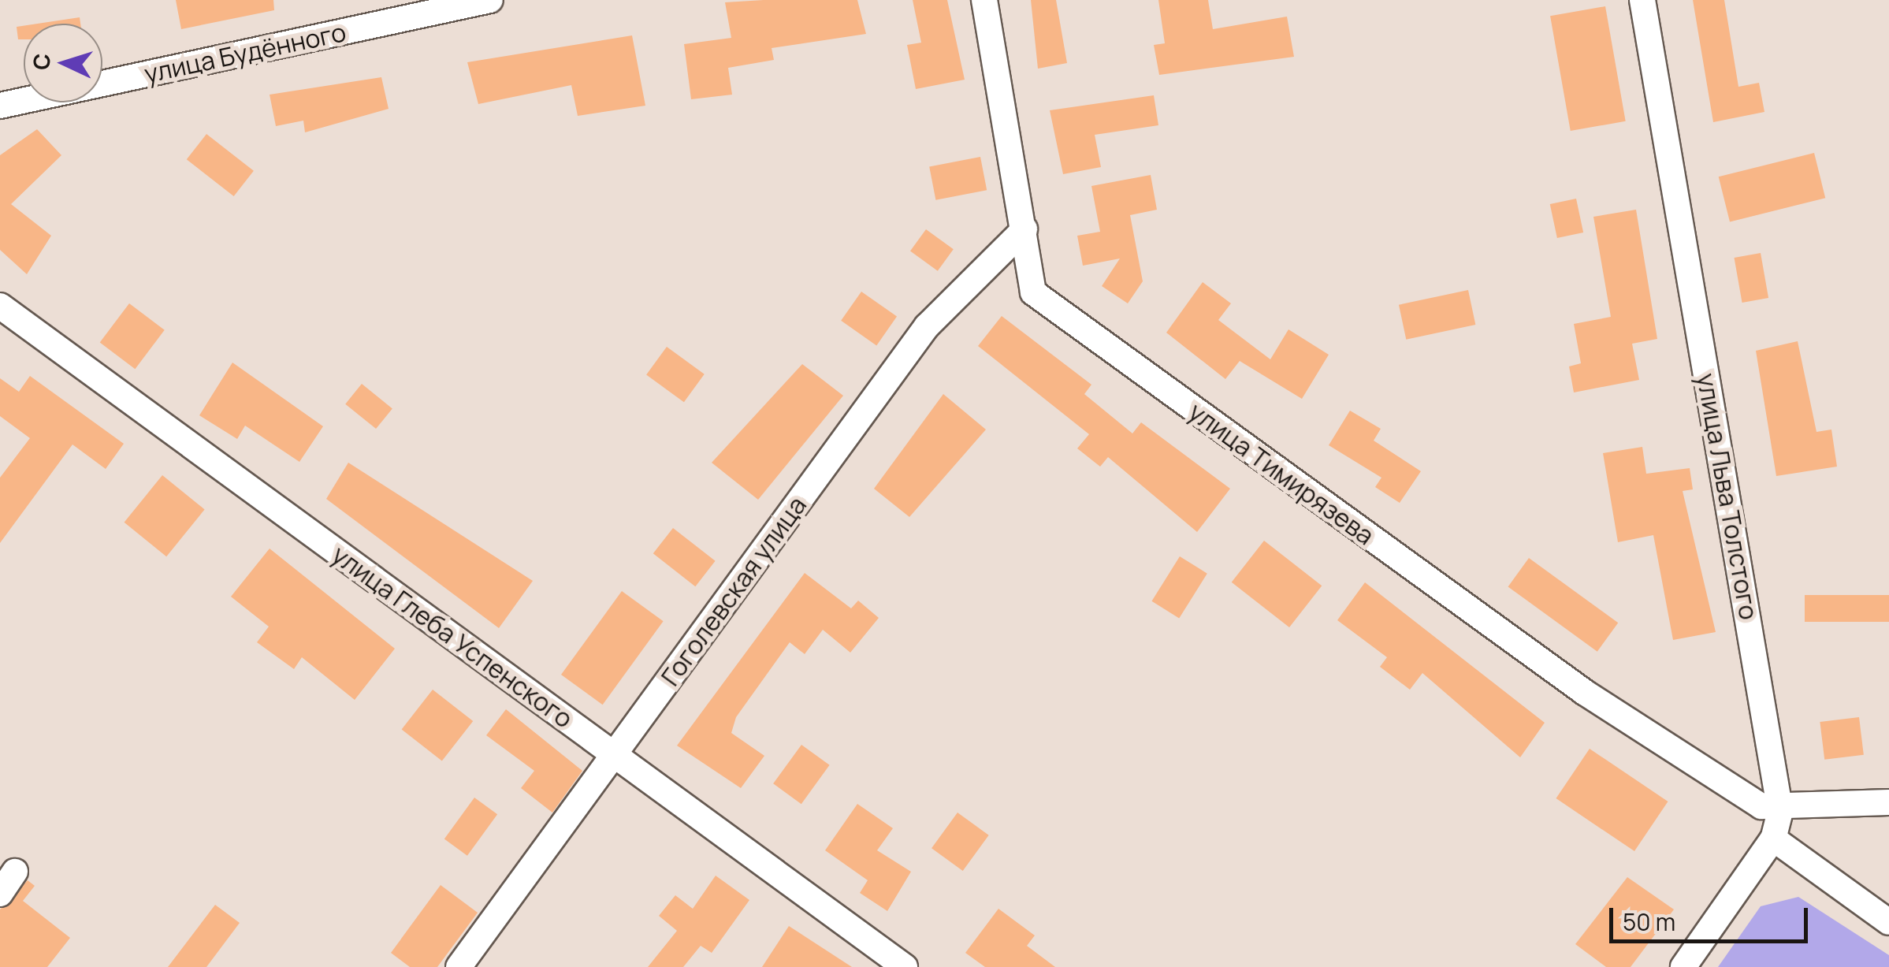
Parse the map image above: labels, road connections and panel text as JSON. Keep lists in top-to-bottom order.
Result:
{
  "streets": {
    "street": [
      "улица Будённого",
      "улица Тимирязева",
      "улица Льва Толстого",
      "Гоголевская улица",
      "улица Глеба Успенского"
    ]
  },
  "crossings": [
    ["улица Тимирязева", "улица Льва Толстого"],
    ["улица Тимирязева", "Гоголевская улица"],
    ["Гоголевская улица", "улица Глеба Успенского"]
  ],
  "scale_bar": "50 m",
  "north": "left"
}
